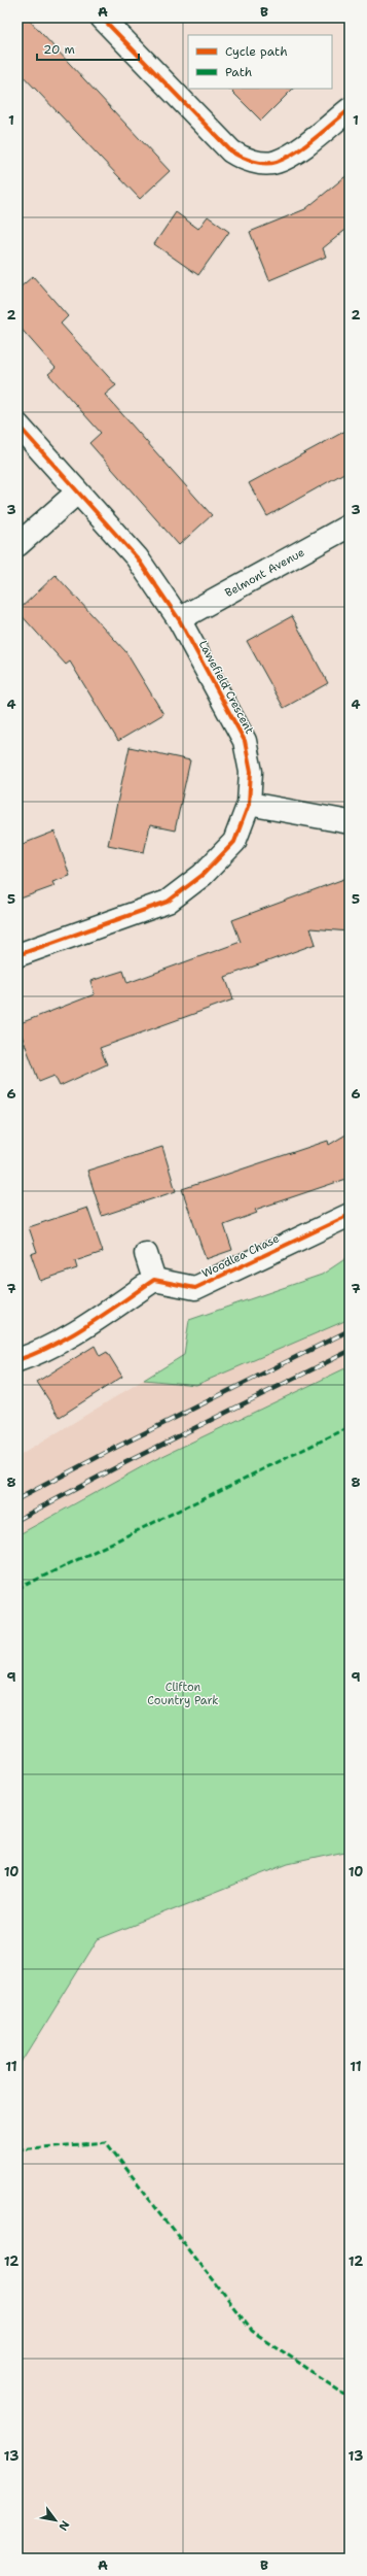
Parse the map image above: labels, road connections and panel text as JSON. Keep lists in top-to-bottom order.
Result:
{
  "streets": {
    "street": ["Belmont Avenue", "Lawefield Crescent", "Woodlea Chase"]
  },
  "crossings": [
    ["Belmont Avenue", "Lawefield Crescent"]
  ],
  "parks": ["Clifton Country Park"],
  "legend": ["Cycle path", "Path"],
  "scale_bar": "20 m",
  "north": "bottom right",
  "grid": {
    "columns": ["A", "B"],
    "rows": [
      "1",
      "2",
      "3",
      "4",
      "5",
      "6",
      "7",
      "8",
      "9",
      "10",
      "11",
      "12",
      "13"
    ]
  }
}
